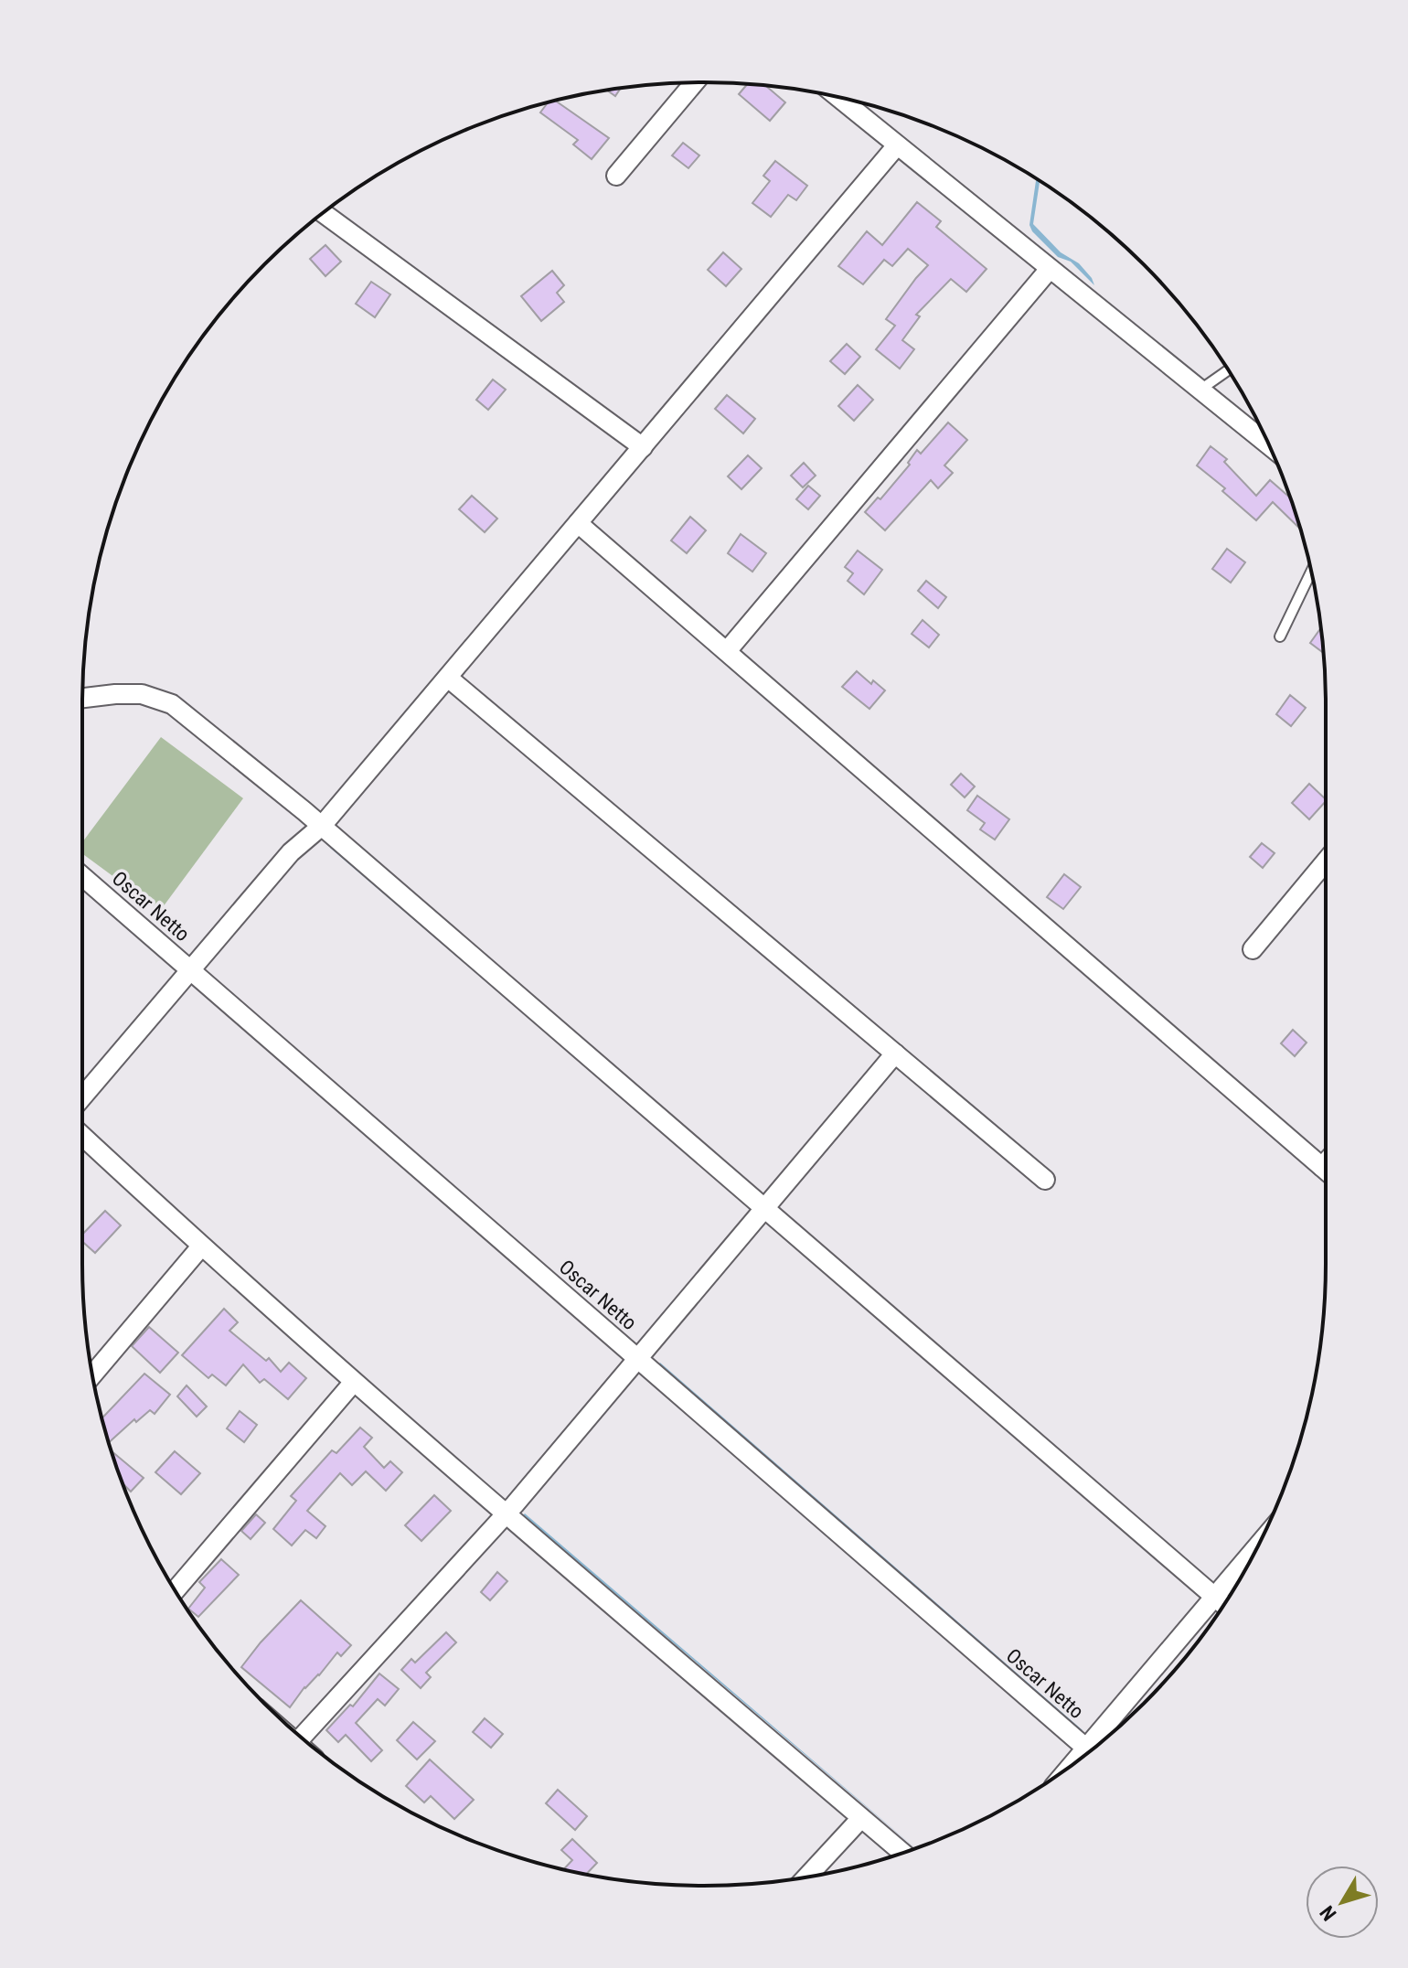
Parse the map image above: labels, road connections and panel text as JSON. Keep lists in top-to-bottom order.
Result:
{
  "streets": {
    "street": ["Oscar Netto"]
  },
  "north": "bottom left"
}
